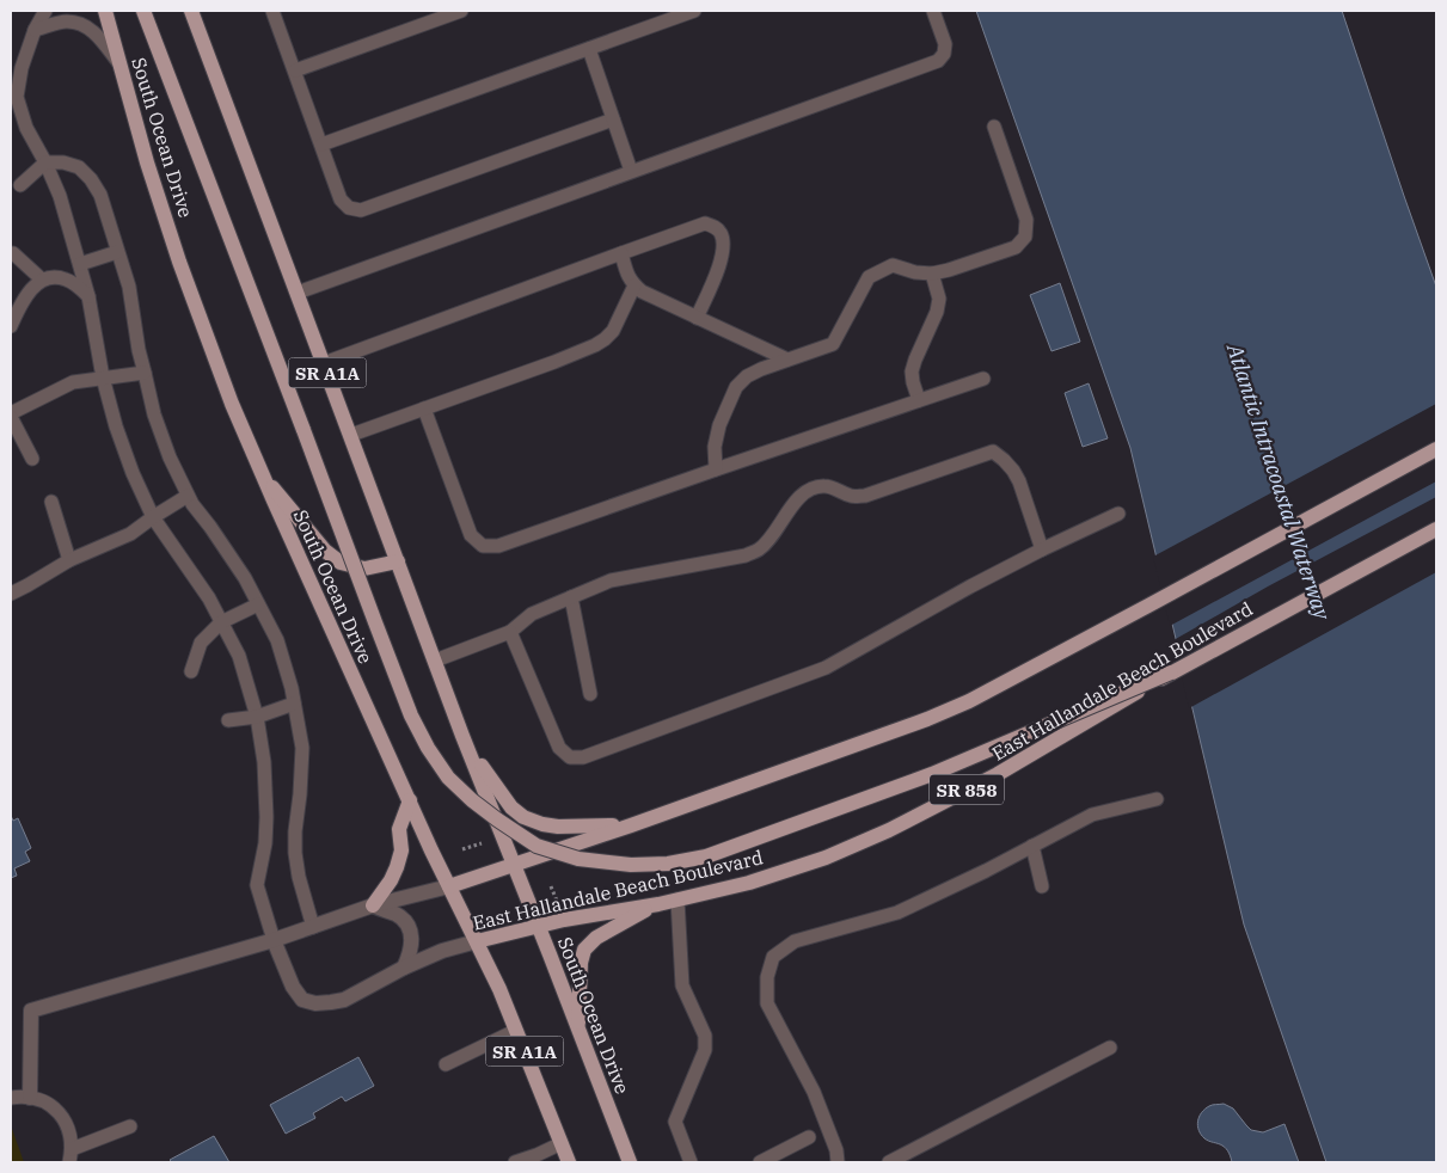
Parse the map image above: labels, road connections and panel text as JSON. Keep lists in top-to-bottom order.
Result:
{
  "streets": {
    "main road": [
      "South Ocean Drive",
      "SR A1A",
      "East Hallandale Beach Boulevard",
      "SR 858"
    ]
  },
  "crossings": [
    ["South Ocean Drive", "East Hallandale Beach Boulevard"]
  ],
  "water": ["Atlantic Intracoastal Waterway"]
}
